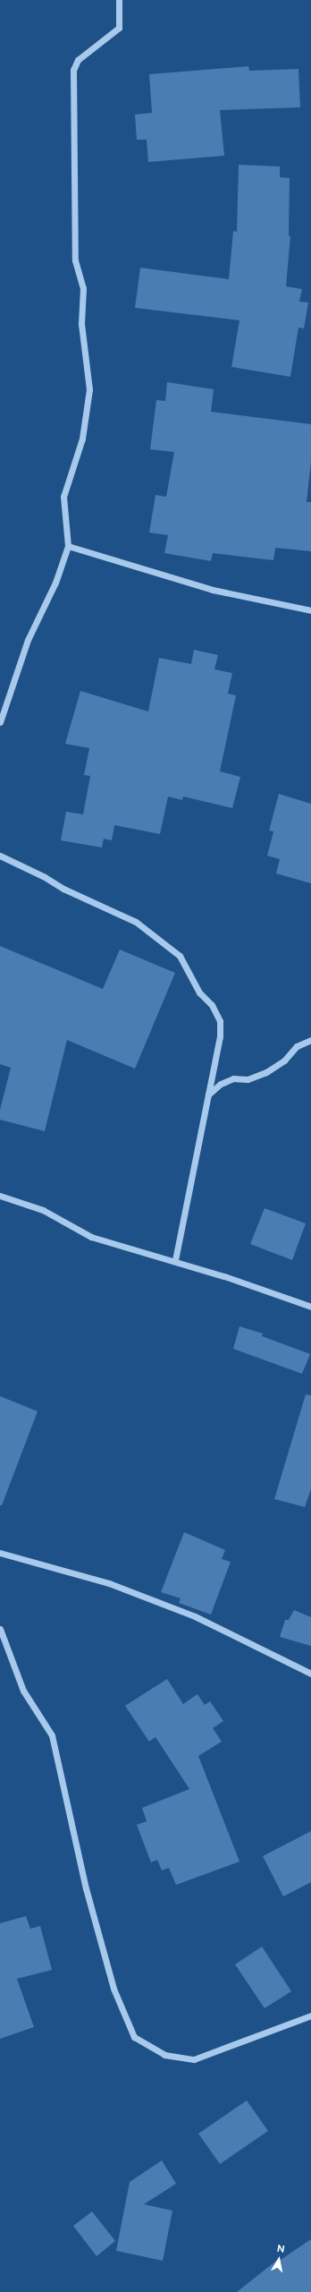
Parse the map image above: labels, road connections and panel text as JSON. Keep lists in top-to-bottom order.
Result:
{
  "north": "top"
}
